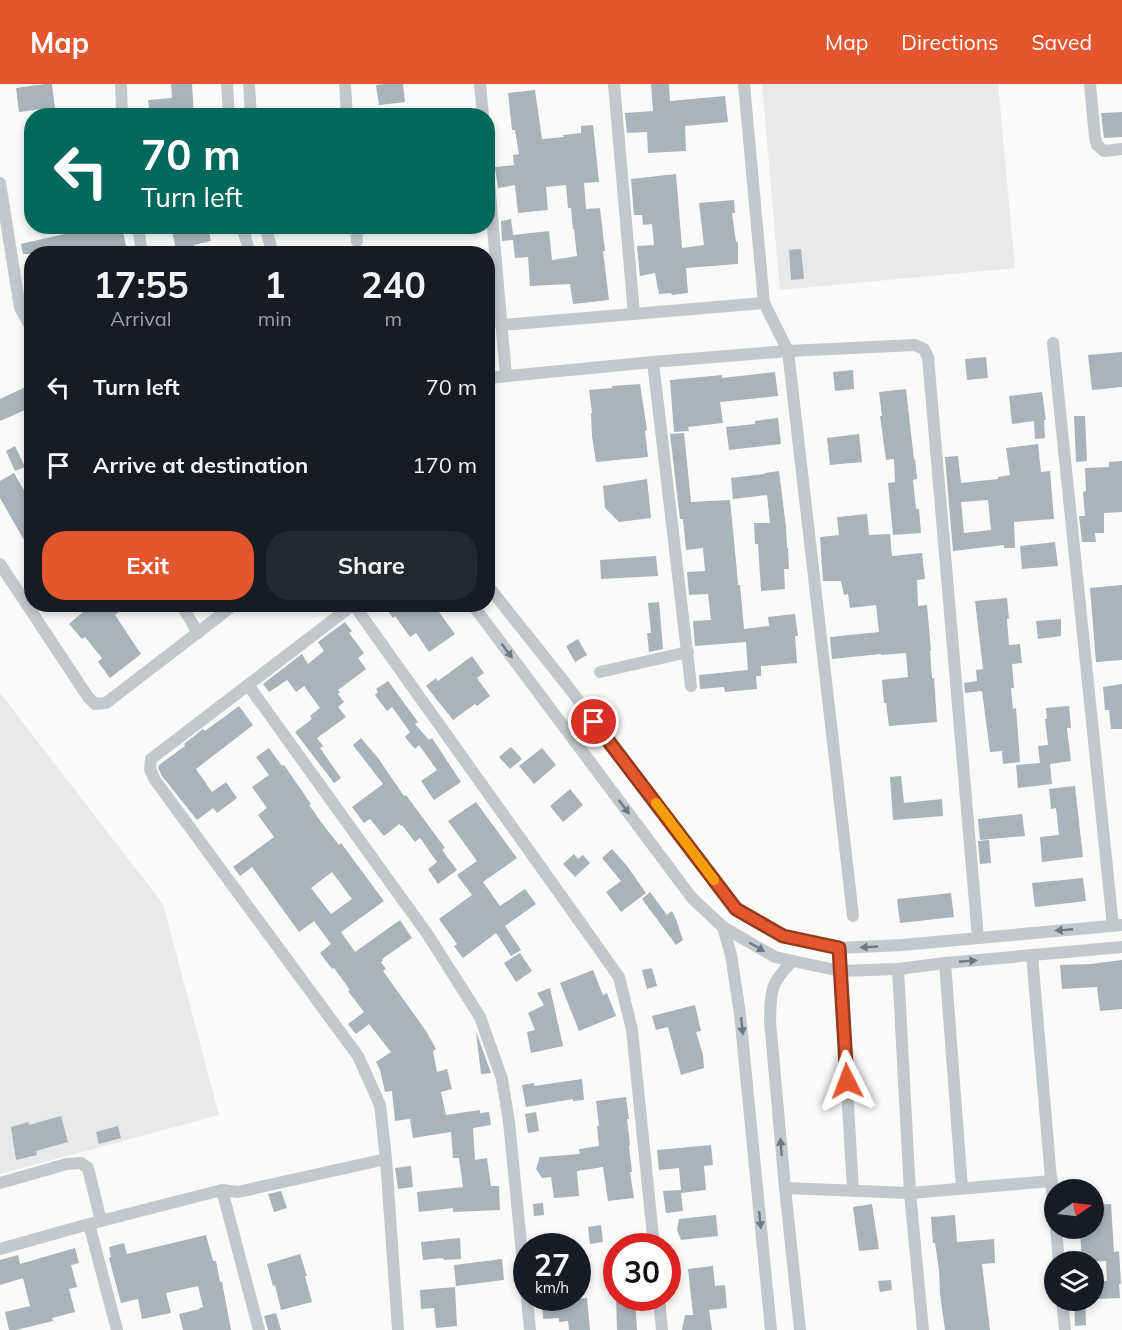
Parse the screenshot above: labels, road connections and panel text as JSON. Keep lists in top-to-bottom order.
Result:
{
  "north": "right",
  "page": {
    "header": "Map",
    "nav": ["Map", "Directions", "Saved"],
    "turn": ["70 m", "Turn left"],
    "eta": [
      "17:55",
      "Arrival",
      "1",
      "min",
      "240",
      "m"
    ],
    "list": [
      {
        "name": "Turn left",
        "value": "70 m"
      },
      {
        "name": "Arrive at destination",
        "value": "170 m"
      }
    ],
    "buttons": ["Exit", "Share"],
    "speed": "27 km/h",
    "limit": "30"
  }
}
